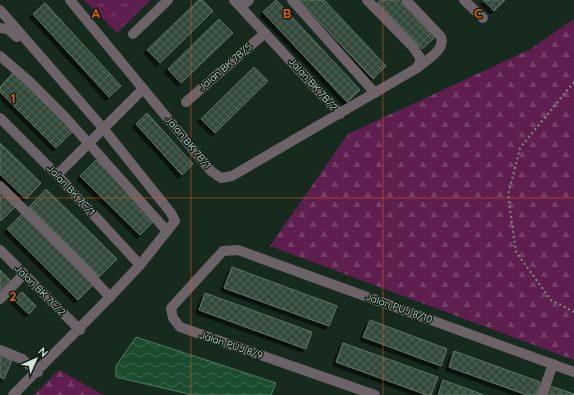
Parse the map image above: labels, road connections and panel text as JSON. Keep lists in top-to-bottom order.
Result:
{
  "streets": {
    "street": [
      "Jalan BK 7B/5",
      "Jalan BK 7B/2",
      "Jalan BK 7B/1",
      "Jalan BK 7C/1",
      "Jalan BK 7C/2",
      "Jalan PUJ 8/10",
      "Jalan PUJ 8/9"
    ]
  },
  "crossings": [
    ["Jalan BK 7B/5", "Jalan BK 7B/2"],
    ["Jalan BK 7B/2", "Jalan BK 7B/1"],
    ["Jalan PUJ 8/10", "Jalan PUJ 8/9"]
  ],
  "north": "top right",
  "grid": {
    "columns": ["A", "B", "C"],
    "rows": ["1", "2"]
  }
}
